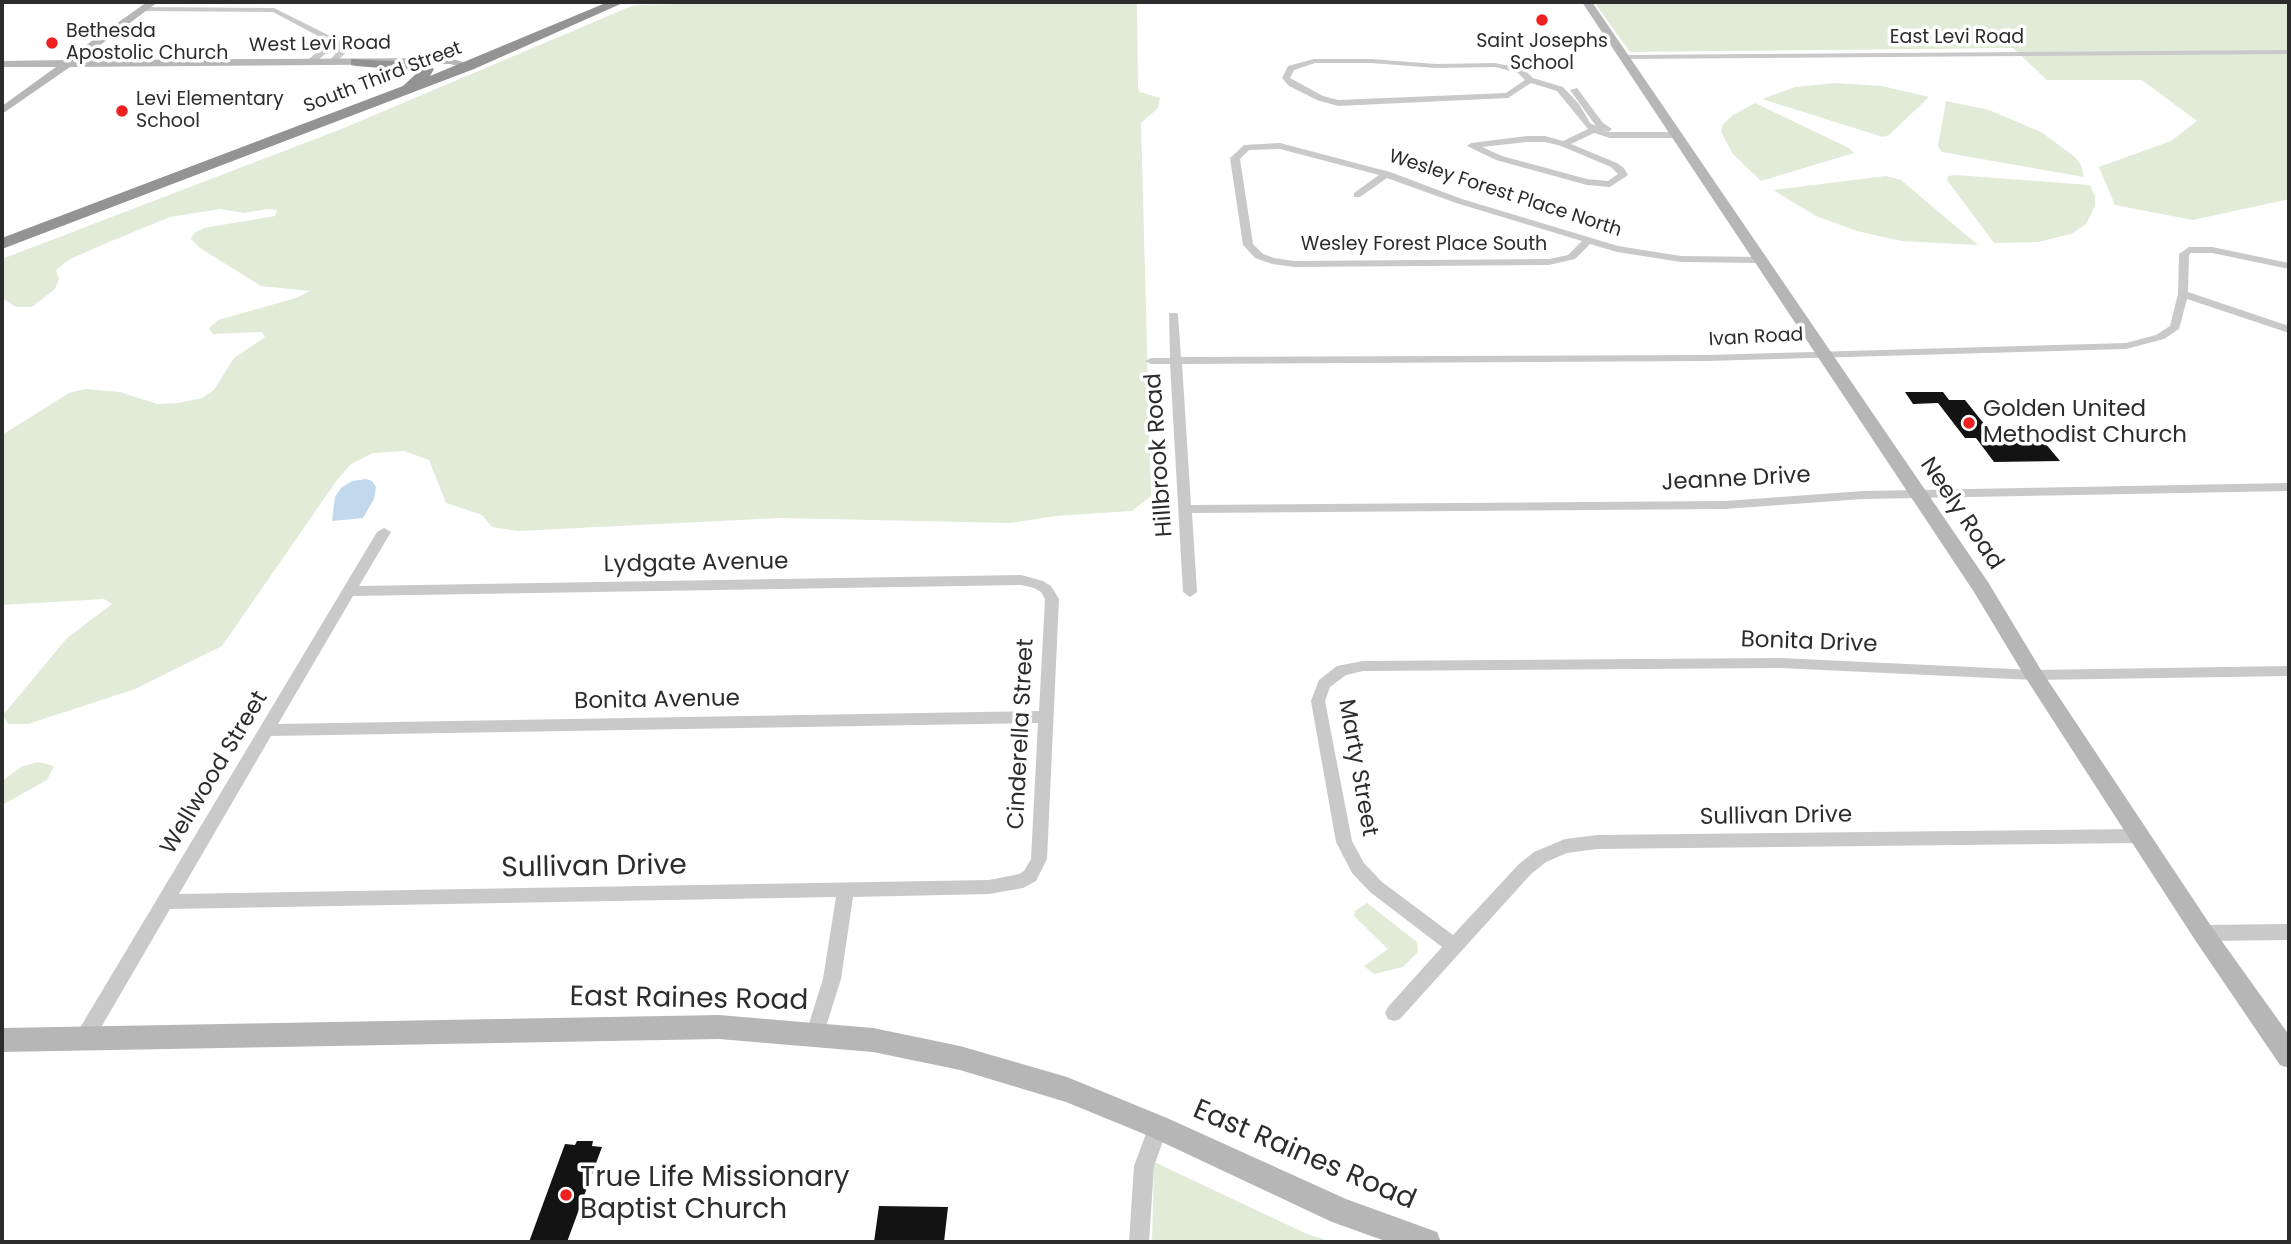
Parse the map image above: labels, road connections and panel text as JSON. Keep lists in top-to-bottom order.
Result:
{
  "streets": {
    "highway": ["South Third Street"],
    "street": [
      "East Levi Road",
      "West Levi Road",
      "Wesley Forest Place North",
      "Wesley Forest Place South",
      "Ivan Road",
      "Hillbrook Road",
      "Jeanne Drive",
      "Neely Road",
      "Lydgate Avenue",
      "Bonita Drive",
      "Bonita Avenue",
      "Cinderella Street",
      "Marty Street",
      "Wellwood Street",
      "Sullivan Drive",
      "East Raines Road"
    ]
  },
  "crossings": [
    ["East Levi Road", "Neely Road"],
    ["West Levi Road", "South Third Street"],
    ["Wesley Forest Place North", "Wesley Forest Place South"],
    ["Wesley Forest Place North", "Neely Road"],
    ["Ivan Road", "Hillbrook Road"],
    ["Ivan Road", "Neely Road"],
    ["Hillbrook Road", "Jeanne Drive"],
    ["Jeanne Drive", "Neely Road"],
    ["Neely Road", "Bonita Drive"],
    ["Neely Road", "Sullivan Drive"],
    ["Lydgate Avenue", "Cinderella Street"],
    ["Lydgate Avenue", "Wellwood Street"],
    ["Bonita Drive", "Marty Street"],
    ["Bonita Avenue", "Cinderella Street"],
    ["Bonita Avenue", "Wellwood Street"],
    ["Cinderella Street", "Sullivan Drive"],
    ["Marty Street", "Sullivan Drive"],
    ["Wellwood Street", "Sullivan Drive"],
    ["Wellwood Street", "East Raines Road"]
  ],
  "places": [
    "Saint Josephs School",
    "Bethesda Apostolic Church",
    "Levi Elementary School",
    "Golden United Methodist Church",
    "True Life Missionary Baptist Church"
  ]
}
